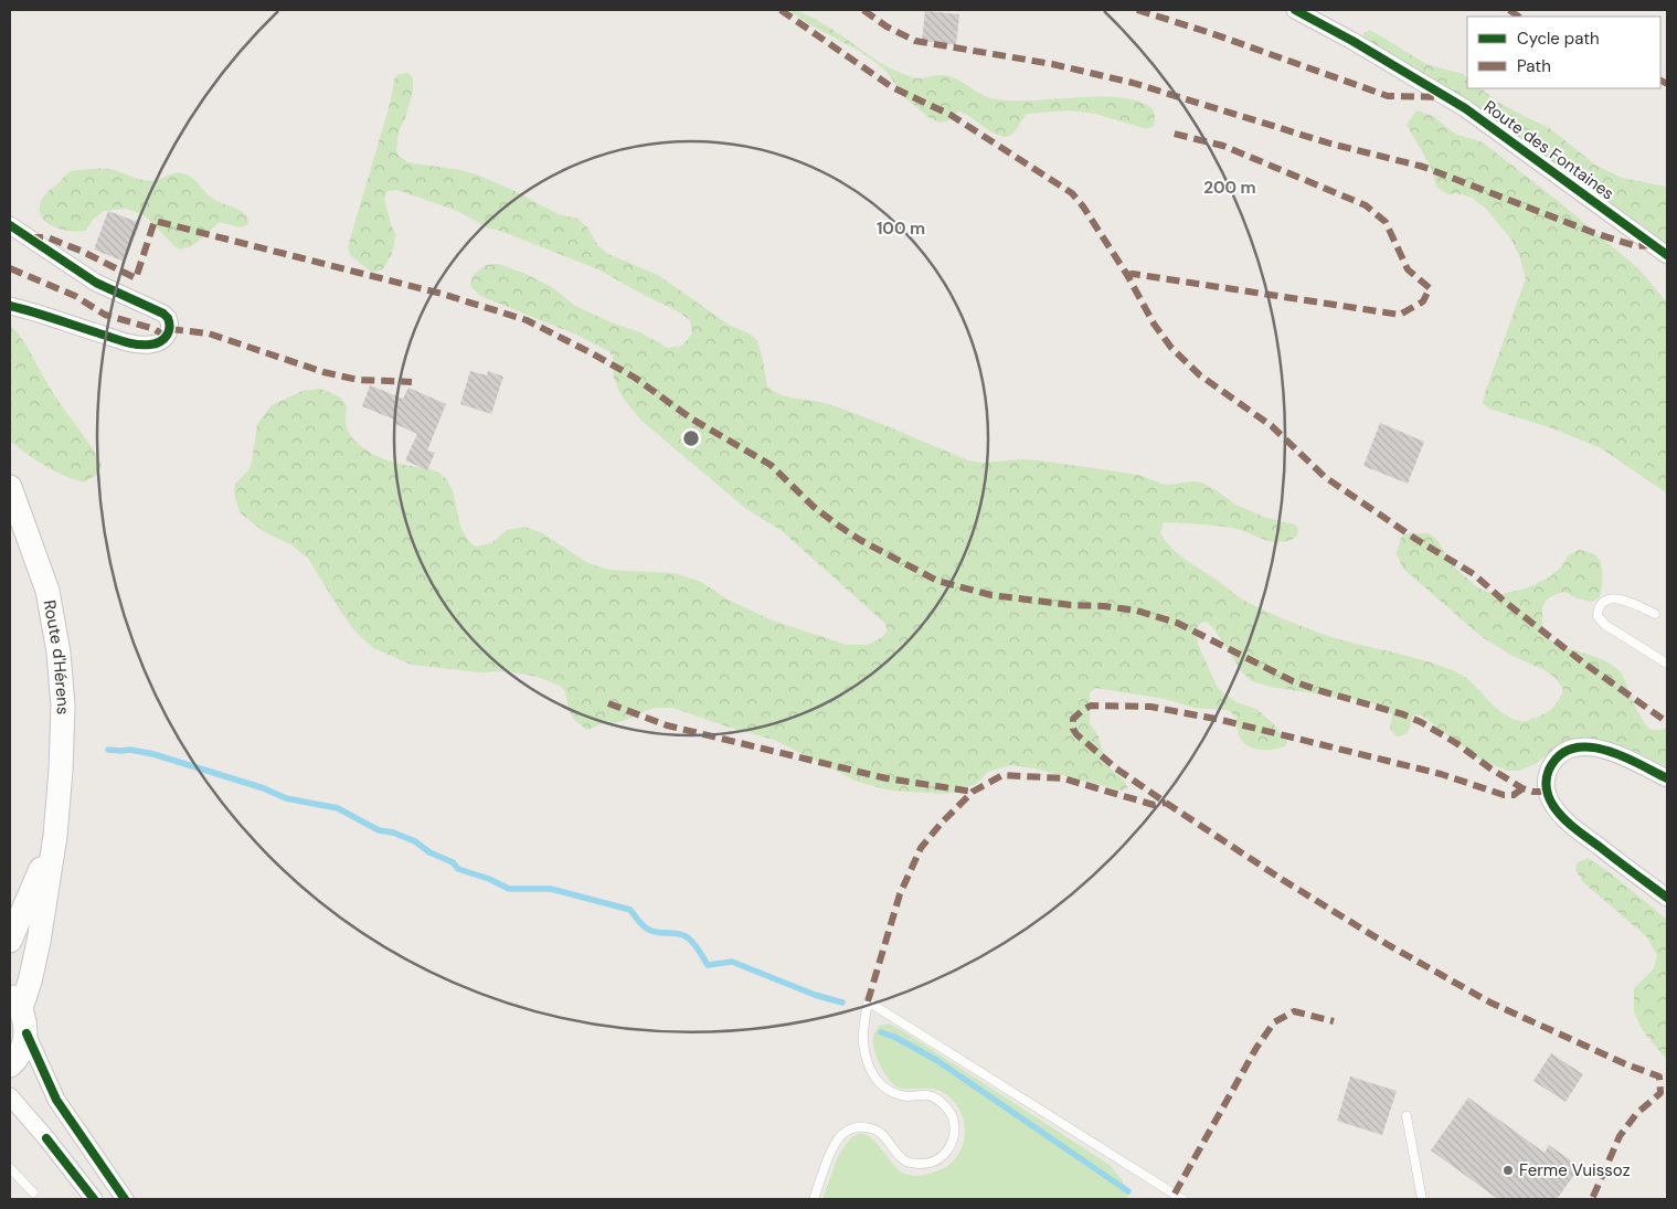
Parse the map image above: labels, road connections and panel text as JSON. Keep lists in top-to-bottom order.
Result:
{
  "streets": {
    "main road": ["Route d'Hérens"],
    "street": ["Route des Fontaines"]
  },
  "places": ["Ferme Vuissoz"],
  "legend": ["Cycle path", "Path"],
  "rings": ["200 m", "100 m"]
}
